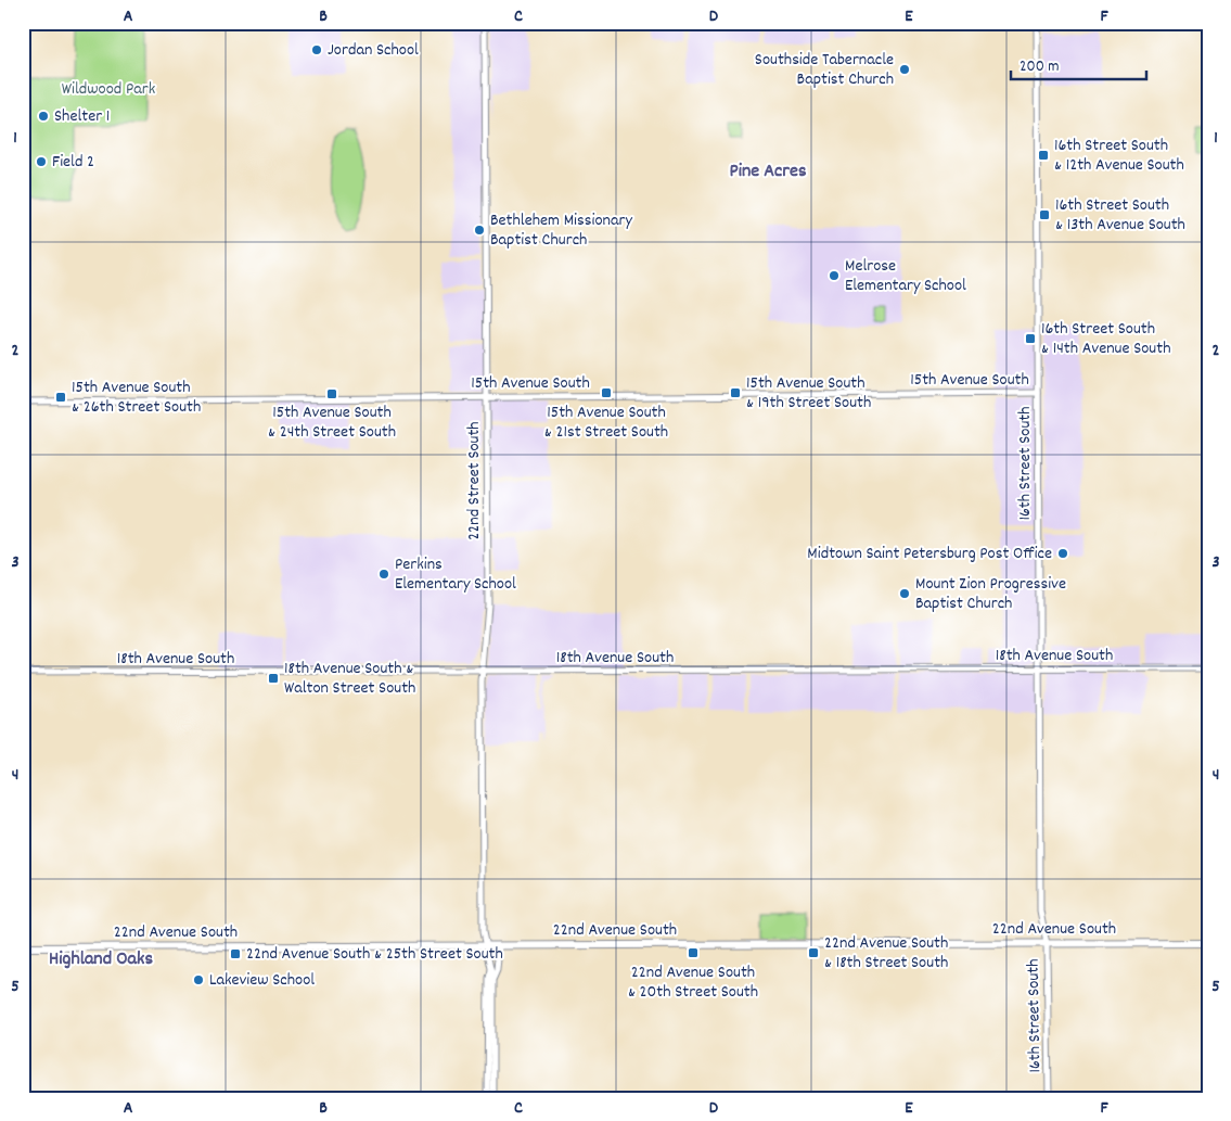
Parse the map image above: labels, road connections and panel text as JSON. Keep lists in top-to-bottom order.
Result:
{
  "streets": {
    "main road": ["22nd Avenue South"],
    "street": [
      "15th Avenue South",
      "16th Street South",
      "22nd Street South",
      "18th Avenue South"
    ]
  },
  "crossings": [
    ["15th Avenue South", "16th Street South"],
    ["15th Avenue South", "22nd Street South"],
    ["16th Street South", "18th Avenue South"],
    ["16th Street South", "22nd Avenue South"],
    ["22nd Street South", "18th Avenue South"],
    ["22nd Street South", "22nd Avenue South"]
  ],
  "districts": ["Pine Acres", "Highland Oaks"],
  "parks": ["Wildwood Park"],
  "places": {
    "other": [
      "Jordan School",
      "Southside Tabernacle Baptist Church",
      "Shelter 1",
      "Field 2",
      "Bethlehem Missionary Baptist Church",
      "Melrose Elementary School",
      "Midtown Saint Petersburg Post Office",
      "Perkins Elementary School",
      "Mount Zion Progressive Baptist Church",
      "Lakeview School"
    ],
    "transit": [
      "16th Street South & 12th Avenue South",
      "16th Street South & 13th Avenue South",
      "16th Street South & 14th Avenue South",
      "15th Avenue South & 21st Street South",
      "15th Avenue South & 19th Street South",
      "15th Avenue South & 24th Street South",
      "15th Avenue South & 26th Street South",
      "18th Avenue South & Walton Street South",
      "22nd Avenue South & 20th Street South",
      "22nd Avenue South & 18th Street South",
      "22nd Avenue South & 25th Street South"
    ]
  },
  "scale_bar": "200 m",
  "grid": {
    "columns": [
      "A",
      "B",
      "C",
      "D",
      "E",
      "F"
    ],
    "rows": [
      "1",
      "2",
      "3",
      "4",
      "5"
    ]
  }
}
